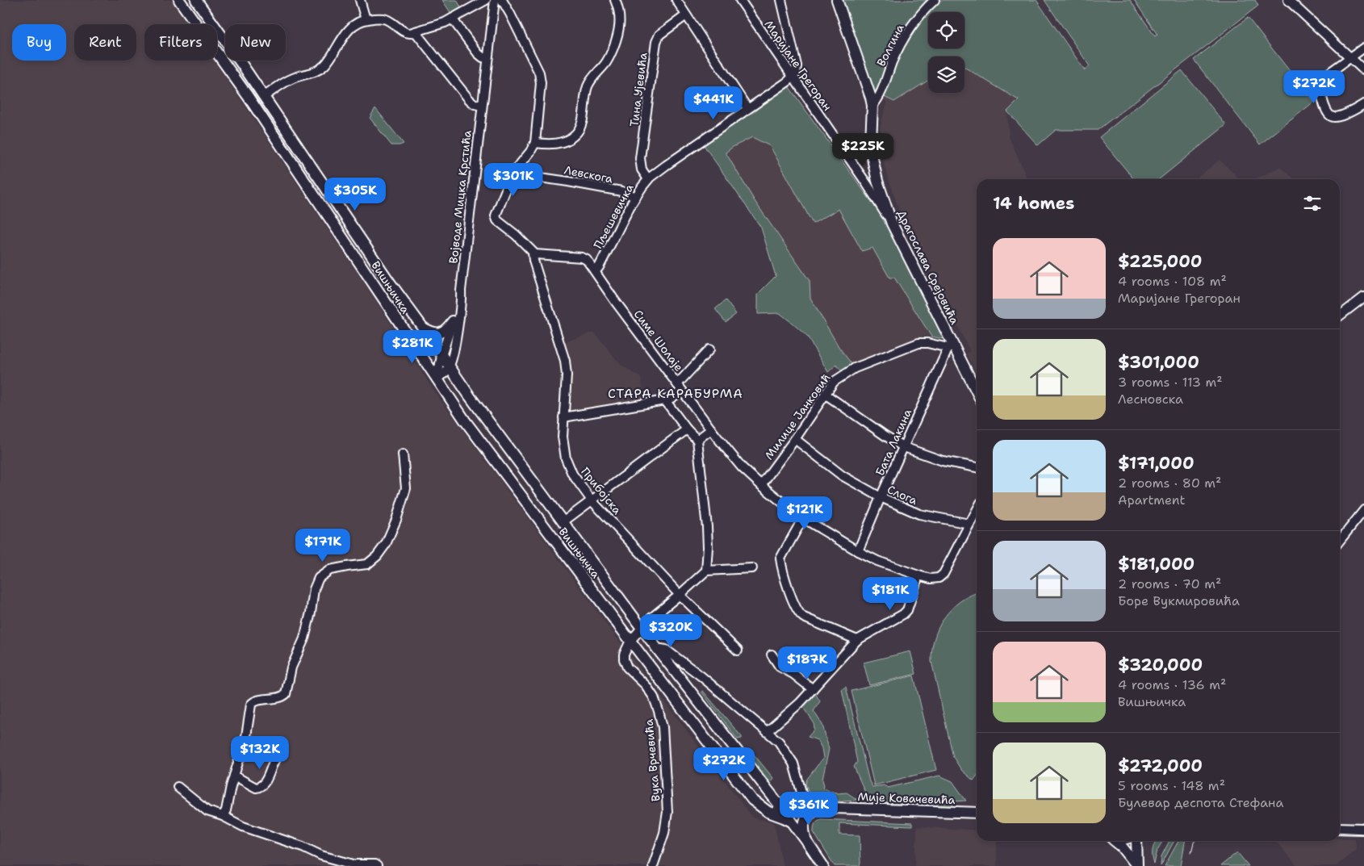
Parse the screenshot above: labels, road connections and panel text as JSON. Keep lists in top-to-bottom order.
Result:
{
  "streets": {
    "main road": ["Драгослава Срејовића", "Вишњичка", "Мије Ковачевића"],
    "street": [
      "Волгина",
      "Маријане Грегоран",
      "Тина Ујевића",
      "Левскога",
      "Војводе Мицка Крстића",
      "Пљешевичка",
      "Симе Шолаје",
      "Милице Јанковић",
      "Бата Лакина",
      "Прибојска",
      "Слога",
      "Вука Врчевића"
    ]
  },
  "crossings": [
    ["Волгина", "Драгослава Срејовића"],
    ["Маријане Грегоран", "Пљешевичка"],
    ["Маријане Грегоран", "Драгослава Срејовића"],
    ["Тина Ујевића", "Пљешевичка"],
    ["Левскога", "Пљешевичка"],
    ["Војводе Мицка Крстића", "Вишњичка"],
    ["Пљешевичка", "Симе Шолаје"],
    ["Драгослава Срејовића", "Милице Јанковић"],
    ["Драгослава Срејовића", "Бата Лакина"],
    ["Вишњичка", "Вука Врчевића"],
    ["Вишњичка", "Мије Ковачевића"],
    ["Симе Шолаје", "Милице Јанковић"],
    ["Симе Шолаје", "Бата Лакина"],
    ["Симе Шолаје", "Прибојска"],
    ["Симе Шолаје", "Слога"],
    ["Милице Јанковић", "Бата Лакина"],
    ["Милице Јанковић", "Слога"],
    ["Бата Лакина", "Слога"]
  ],
  "districts": ["СТАРА КАРАБУРМА"],
  "page": {
    "chip": [
      "Buy",
      "Rent",
      "Filters",
      "New"
    ],
    "price": [
      "$272K",
      "$441K",
      "$225K",
      "$301K",
      "$305K",
      "$281K",
      "$121K",
      "$171K",
      "$181K",
      "$320K",
      "$187K",
      "$132K",
      "$272K",
      "$361K"
    ],
    "heading": "14 homes",
    "list": [
      {
        "name": "$225,000",
        "note": "4 rooms · 108 m² · Маријане Грегоран"
      },
      {
        "name": "$301,000",
        "note": "3 rooms · 113 m² · Лесновска"
      },
      {
        "name": "$171,000",
        "note": "2 rooms · 80 m² · Apartment"
      },
      {
        "name": "$181,000",
        "note": "2 rooms · 70 m² · Боре Вукмировића"
      },
      {
        "name": "$320,000",
        "note": "4 rooms · 136 m² · Вишњичка"
      },
      {
        "name": "$272,000",
        "note": "5 rooms · 148 m² · Булевар деспота Стефана"
      }
    ]
  }
}
